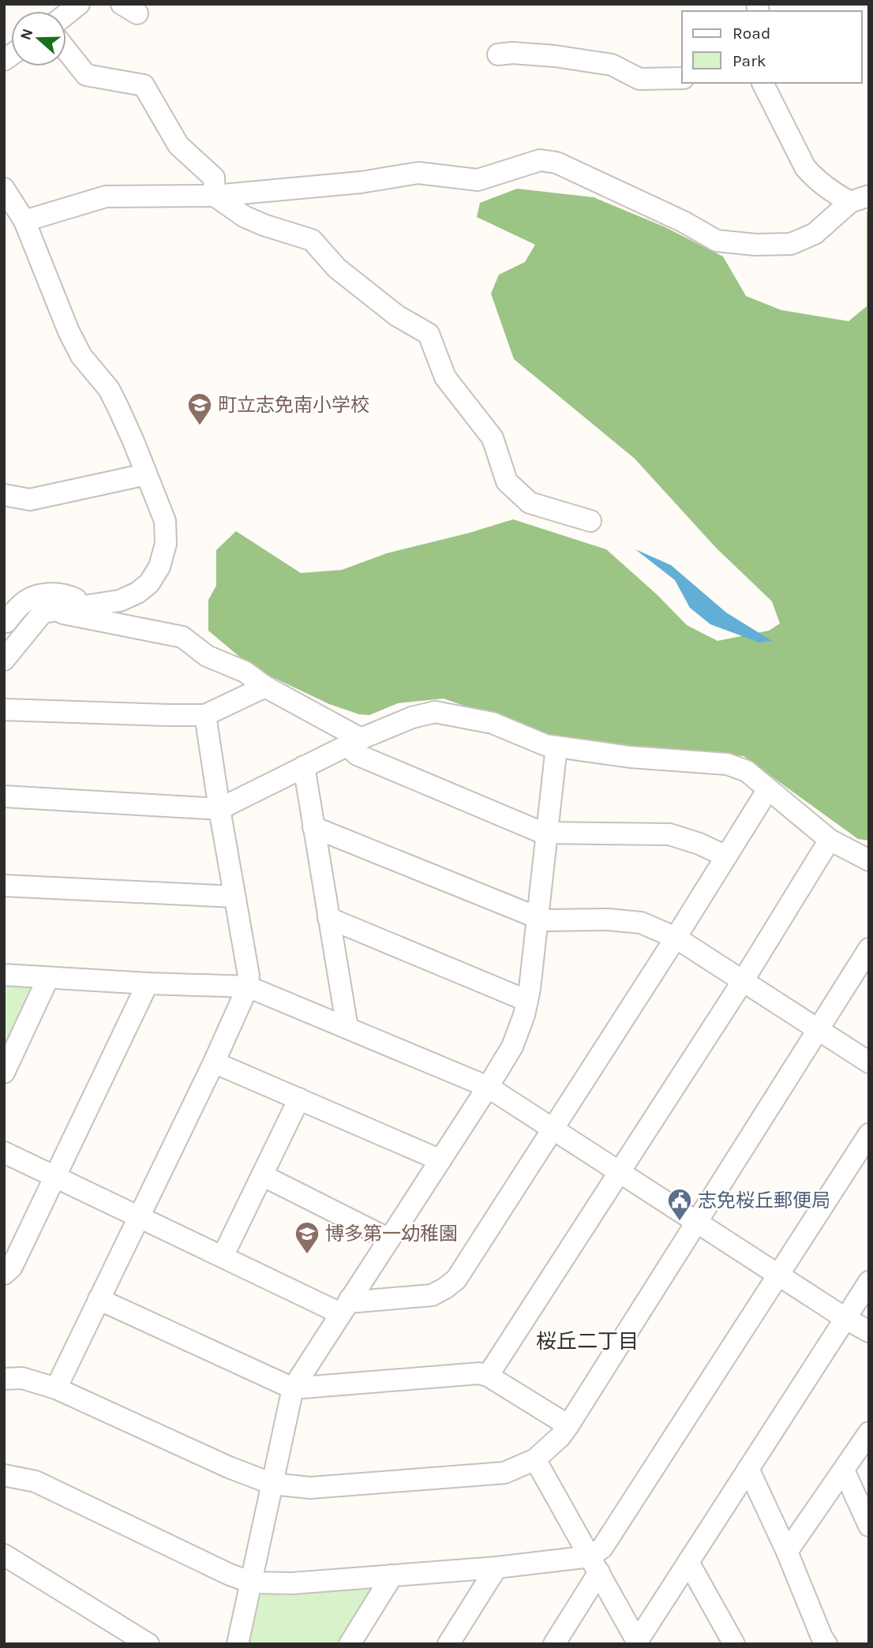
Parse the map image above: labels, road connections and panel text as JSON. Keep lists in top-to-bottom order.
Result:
{
  "districts": ["桜丘二丁目"],
  "places": {
    "school or university": ["町立志免南小学校", "博多第一幼稚園"],
    "public building": ["志免桜丘郵便局"]
  },
  "legend": ["Road", "Park"],
  "north": "left"
}
